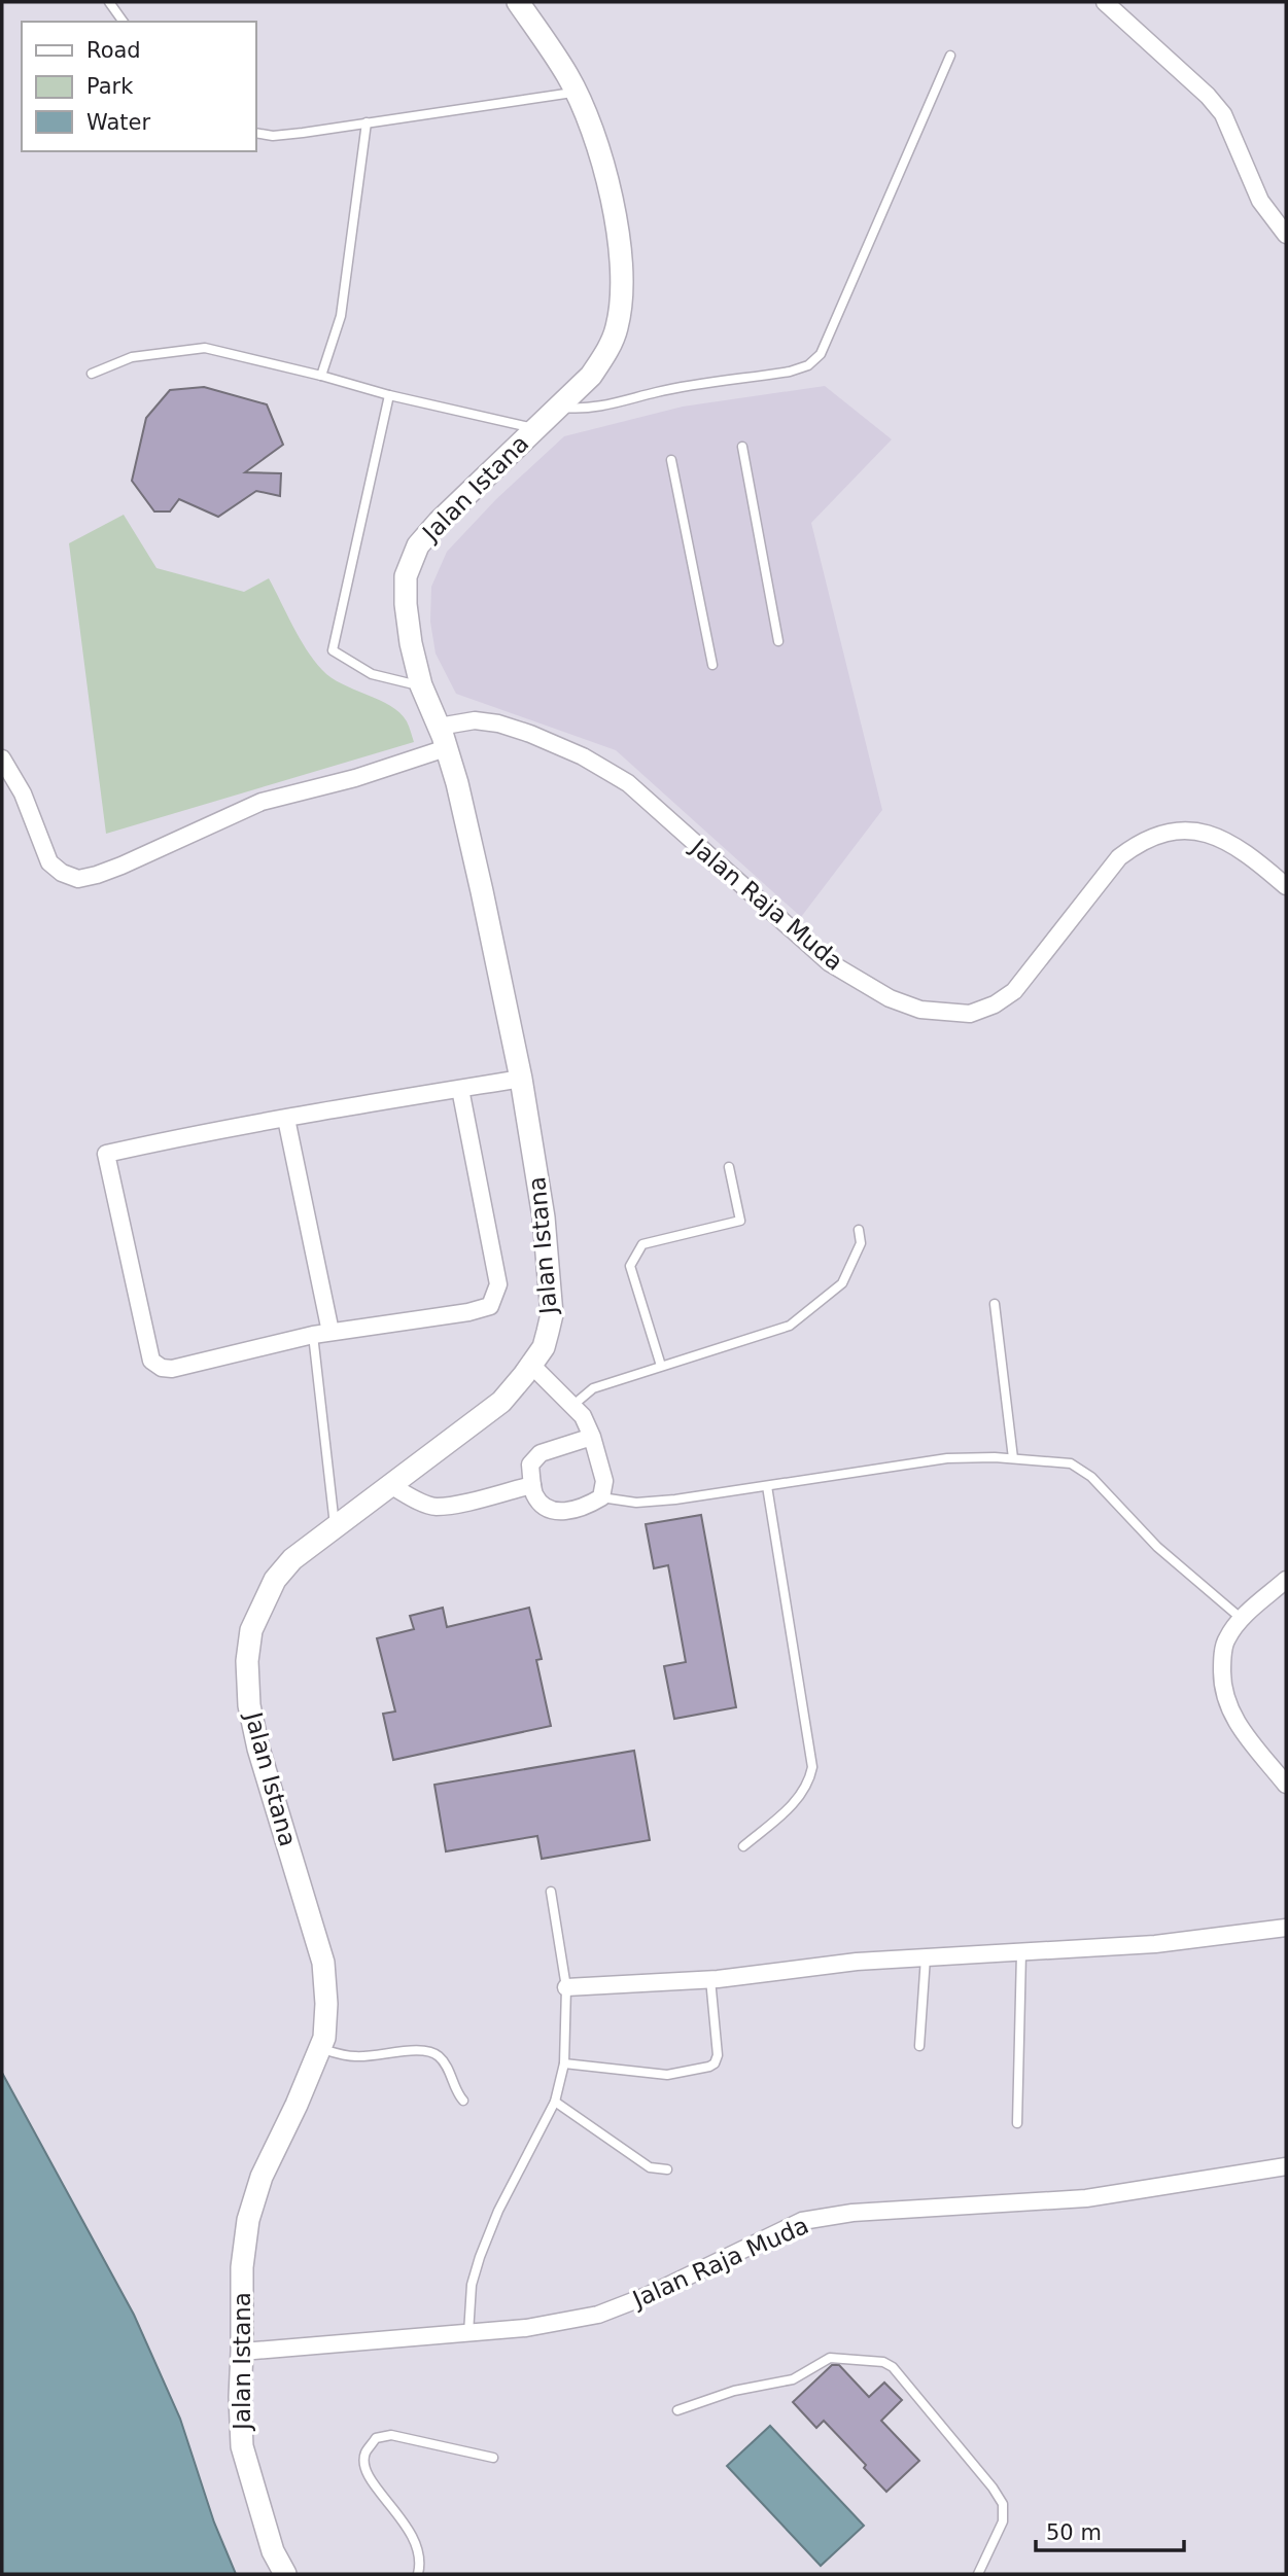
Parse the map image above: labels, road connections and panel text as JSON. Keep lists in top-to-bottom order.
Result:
{
  "streets": {
    "street": ["Jalan Istana", "Jalan Raja Muda"]
  },
  "crossings": [
    ["Jalan Istana", "Jalan Raja Muda"]
  ],
  "legend": ["Road", "Park", "Water"],
  "scale_bar": "50 m"
}
